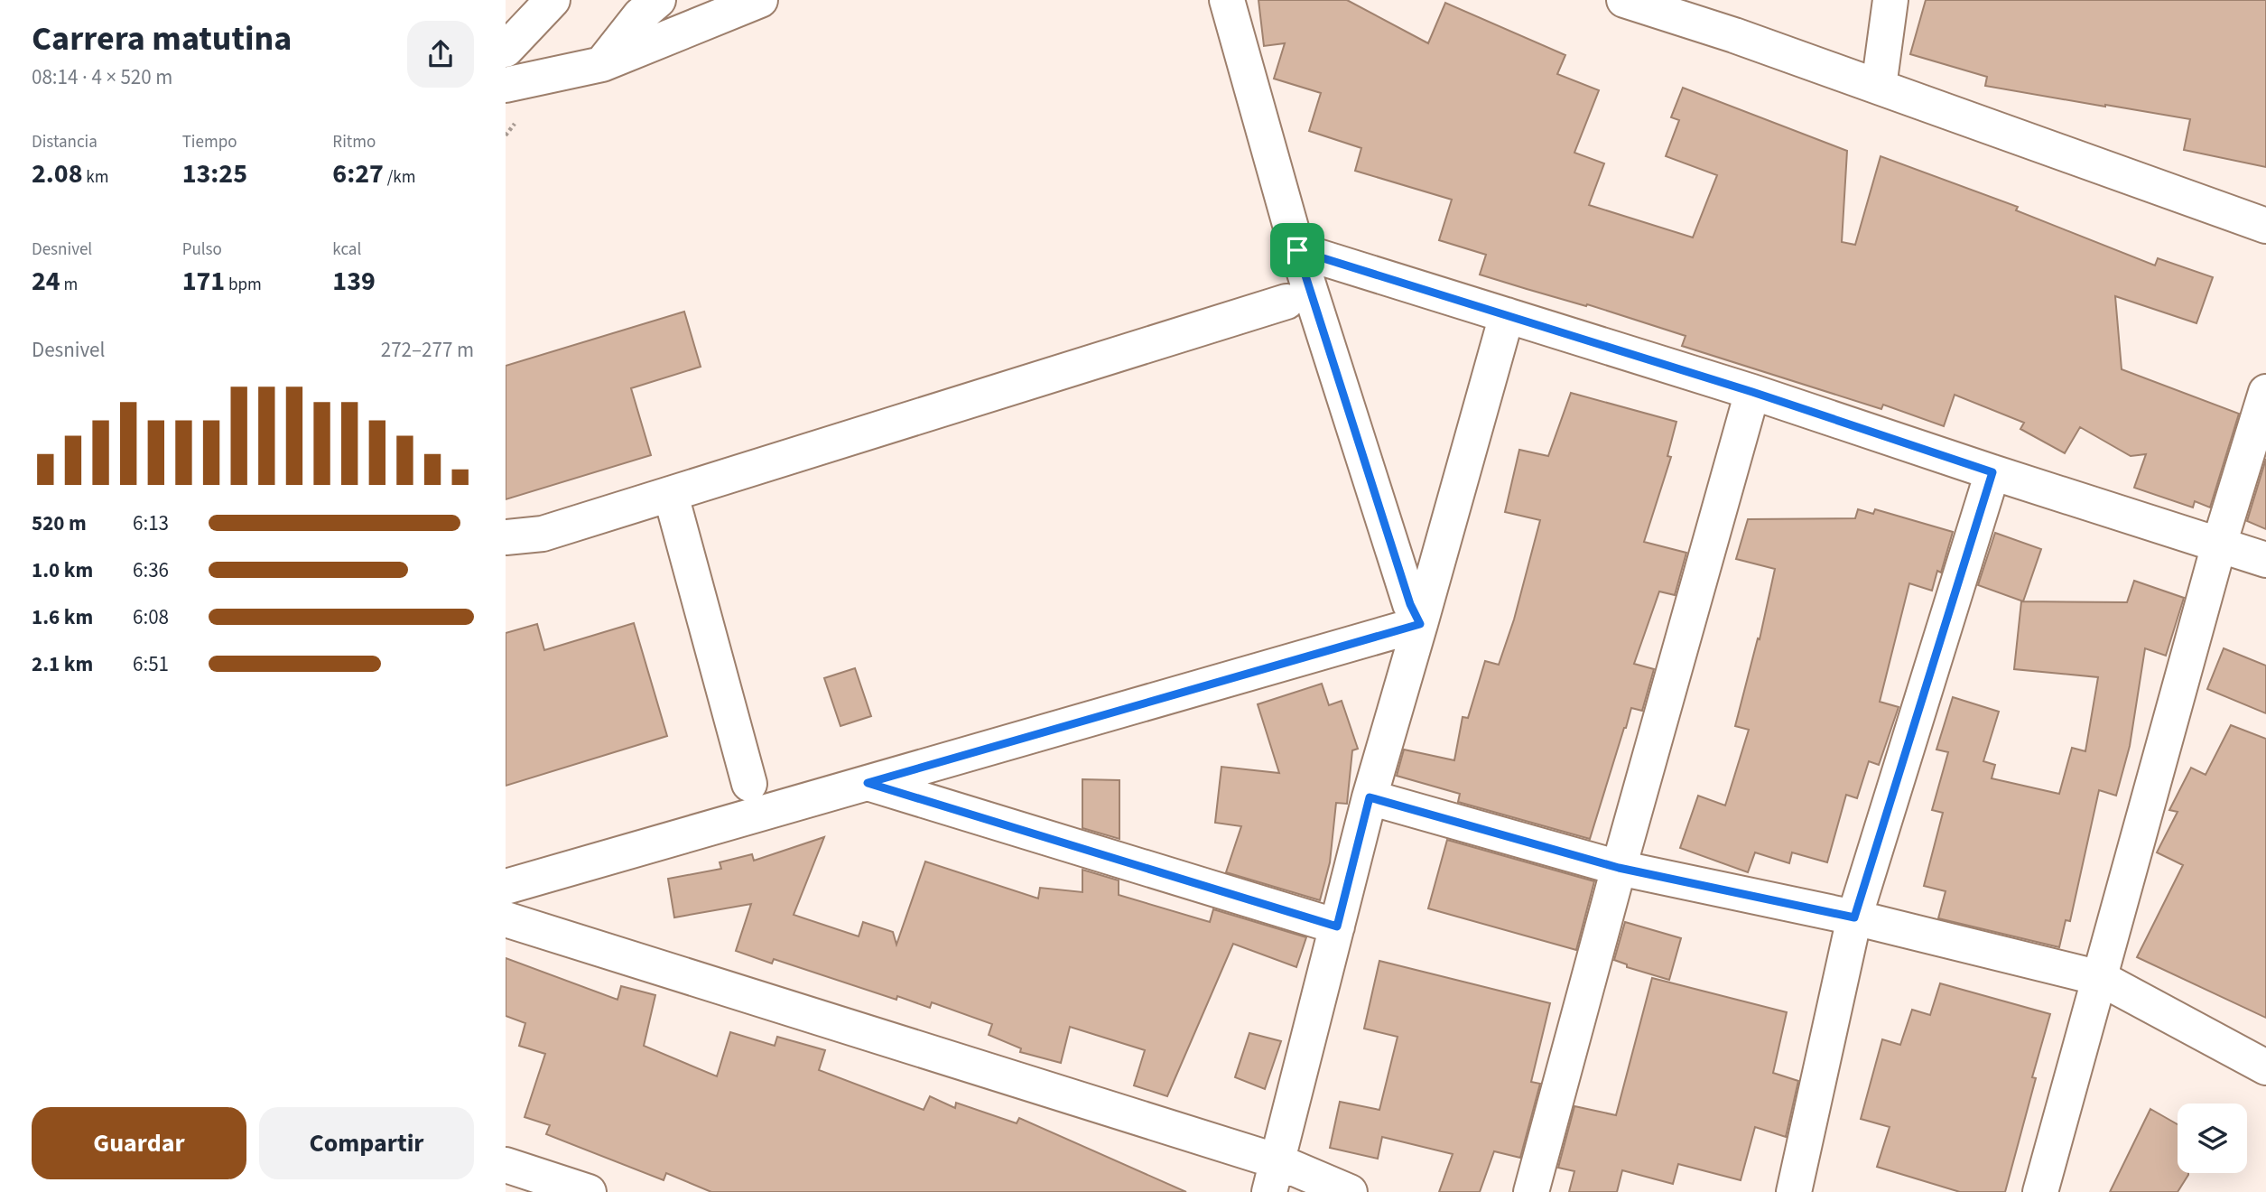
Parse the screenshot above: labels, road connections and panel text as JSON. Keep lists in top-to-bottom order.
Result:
{
  "page": {
    "heading": ["Carrera matutina", "08:14 · 4 × 520 m"],
    "stats": [
      ["Distancia", "2.08 km"],
      ["Tiempo", "13:25"],
      ["Ritmo", "6:27 /km"],
      ["Desnivel", "24 m"],
      ["Pulso", "171 bpm"],
      ["kcal", "139"]
    ],
    "chart": ["Desnivel", "272–277 m"],
    "list": [
      {
        "name": "520 m",
        "note": "6:13"
      },
      {
        "name": "1.0 km",
        "note": "6:36"
      },
      {
        "name": "1.6 km",
        "note": "6:08"
      },
      {
        "name": "2.1 km",
        "note": "6:51"
      }
    ],
    "buttons": ["Guardar", "Compartir"]
  }
}
